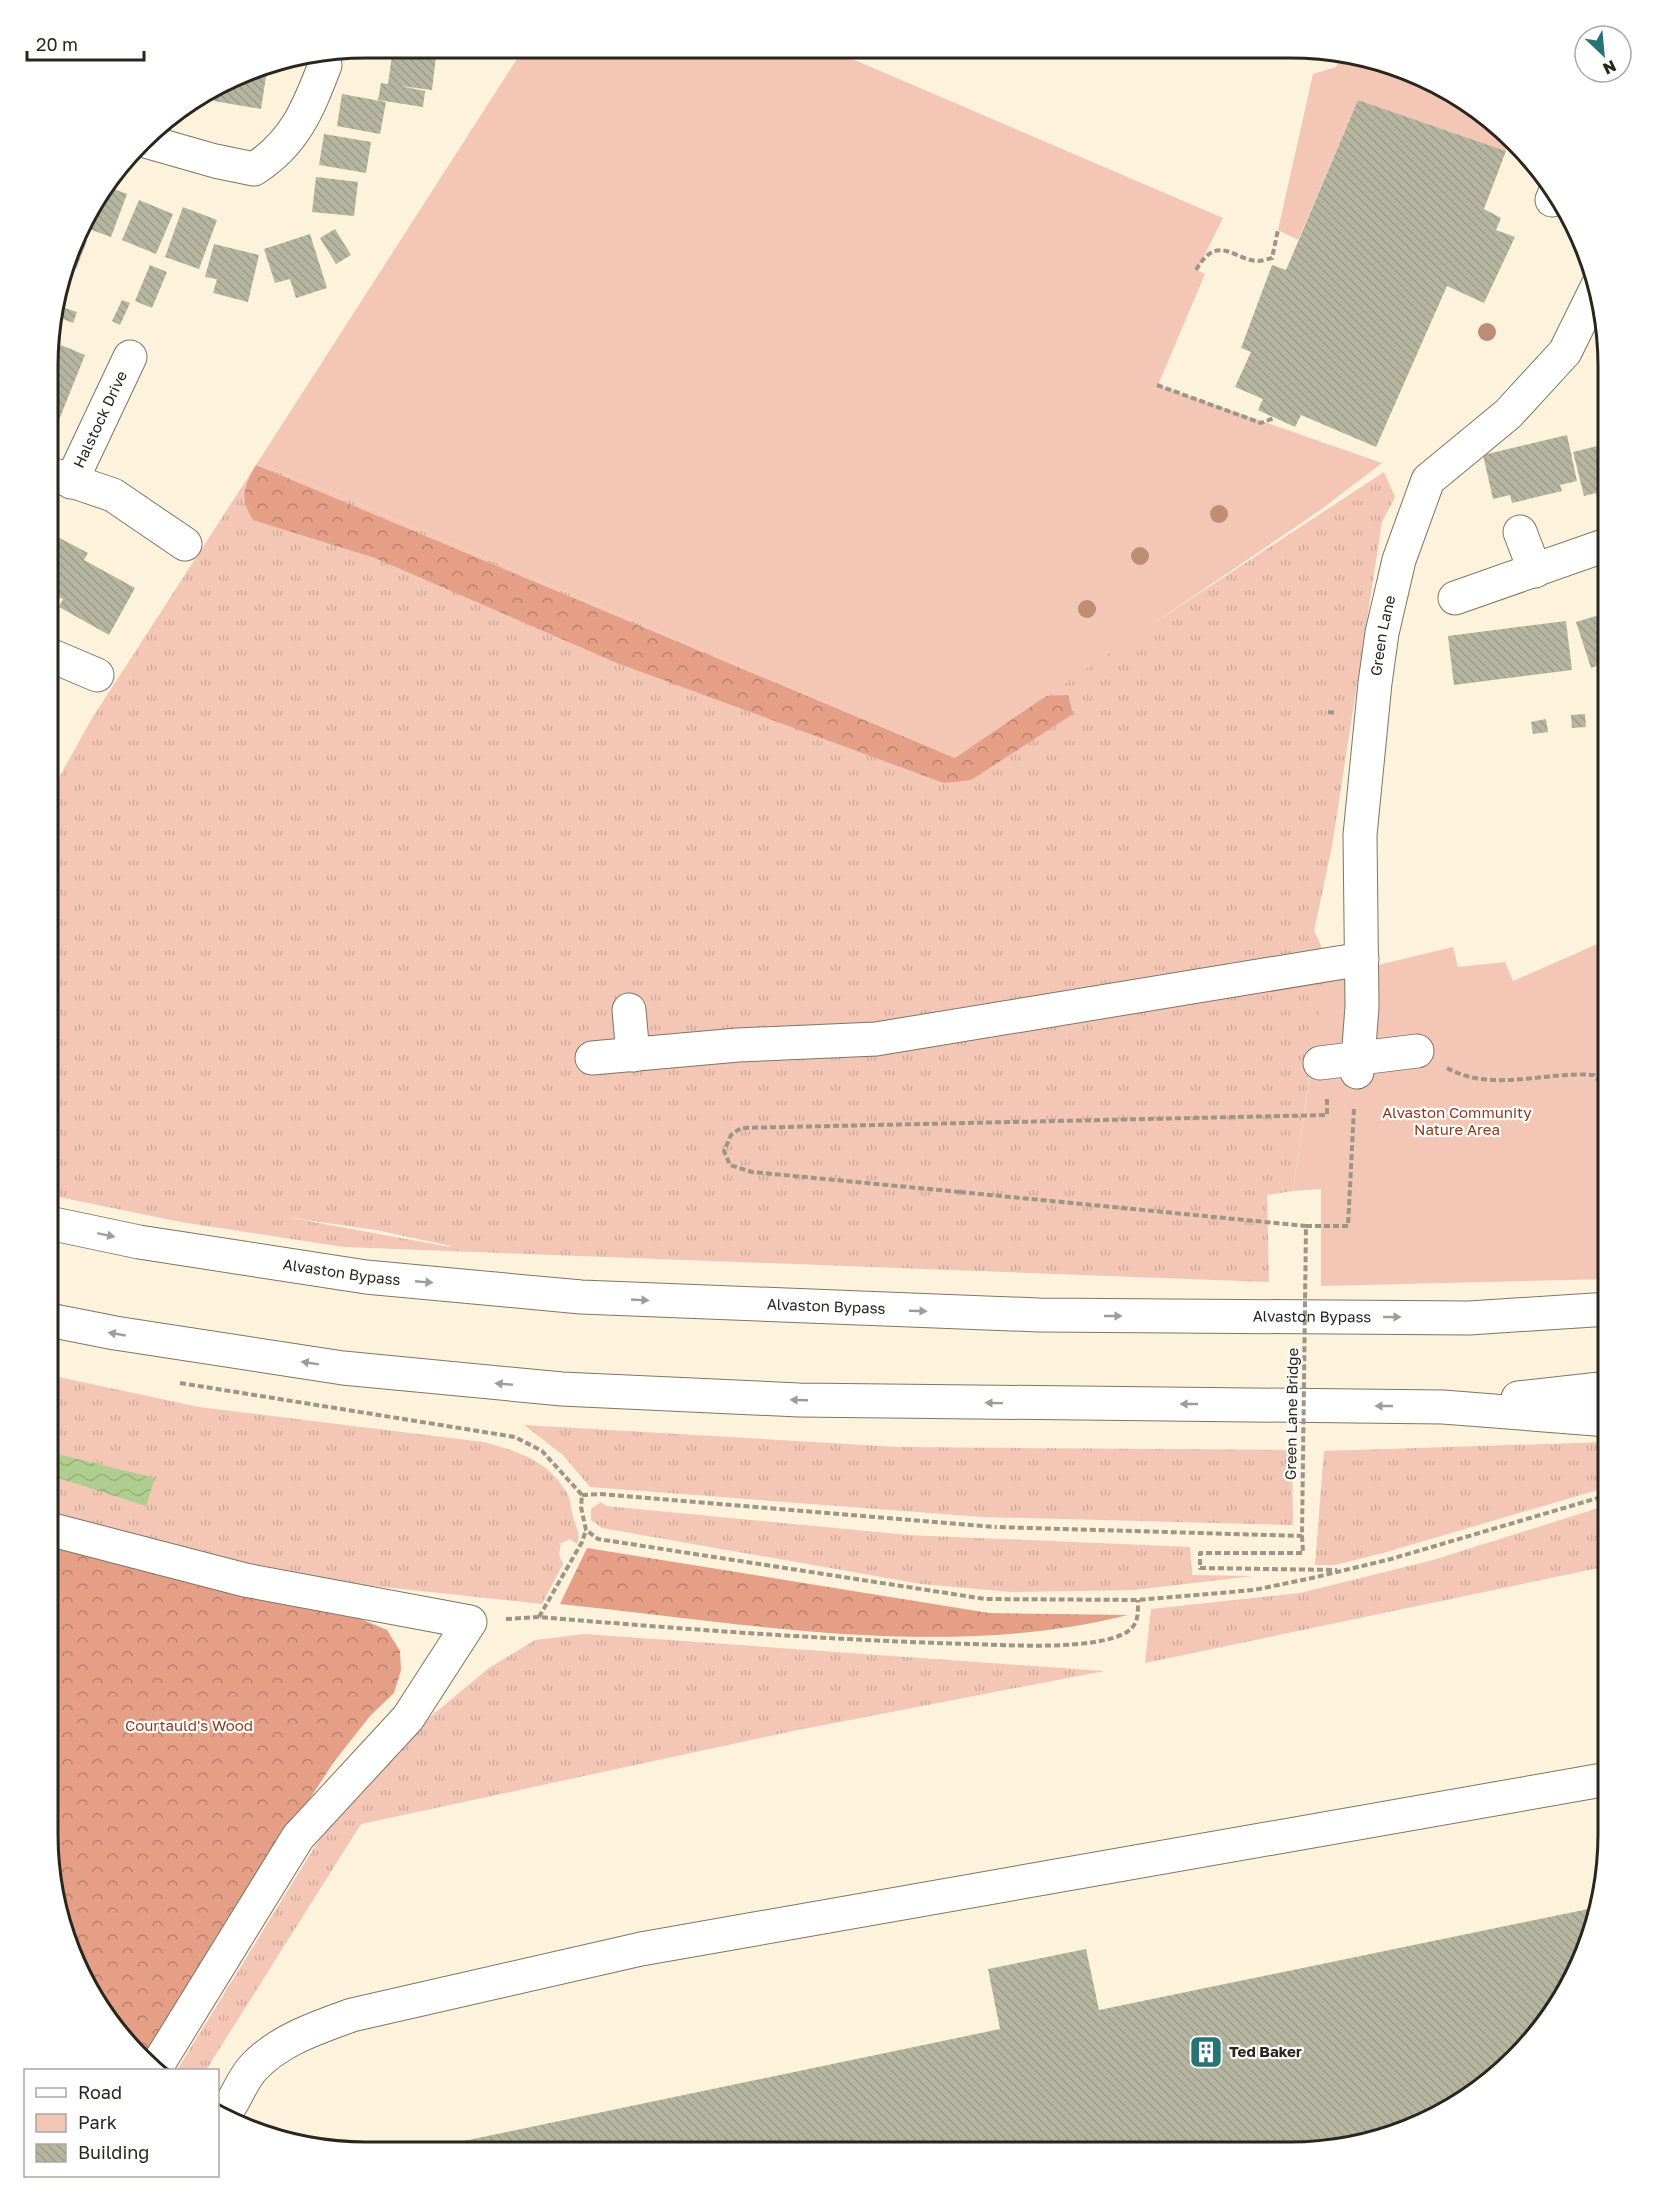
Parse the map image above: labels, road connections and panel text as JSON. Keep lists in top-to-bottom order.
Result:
{
  "streets": {
    "main road": ["Halstock Drive", "Green Lane", "Alvaston Bypass"],
    "path": ["Green Lane Bridge"]
  },
  "parks": ["Alvaston Community Nature Area", "Courtauld's Wood"],
  "places": {
    "building": ["Ted Baker"]
  },
  "legend": ["Road", "Park", "Building"],
  "scale_bar": "20 m",
  "north": "bottom right"
}
